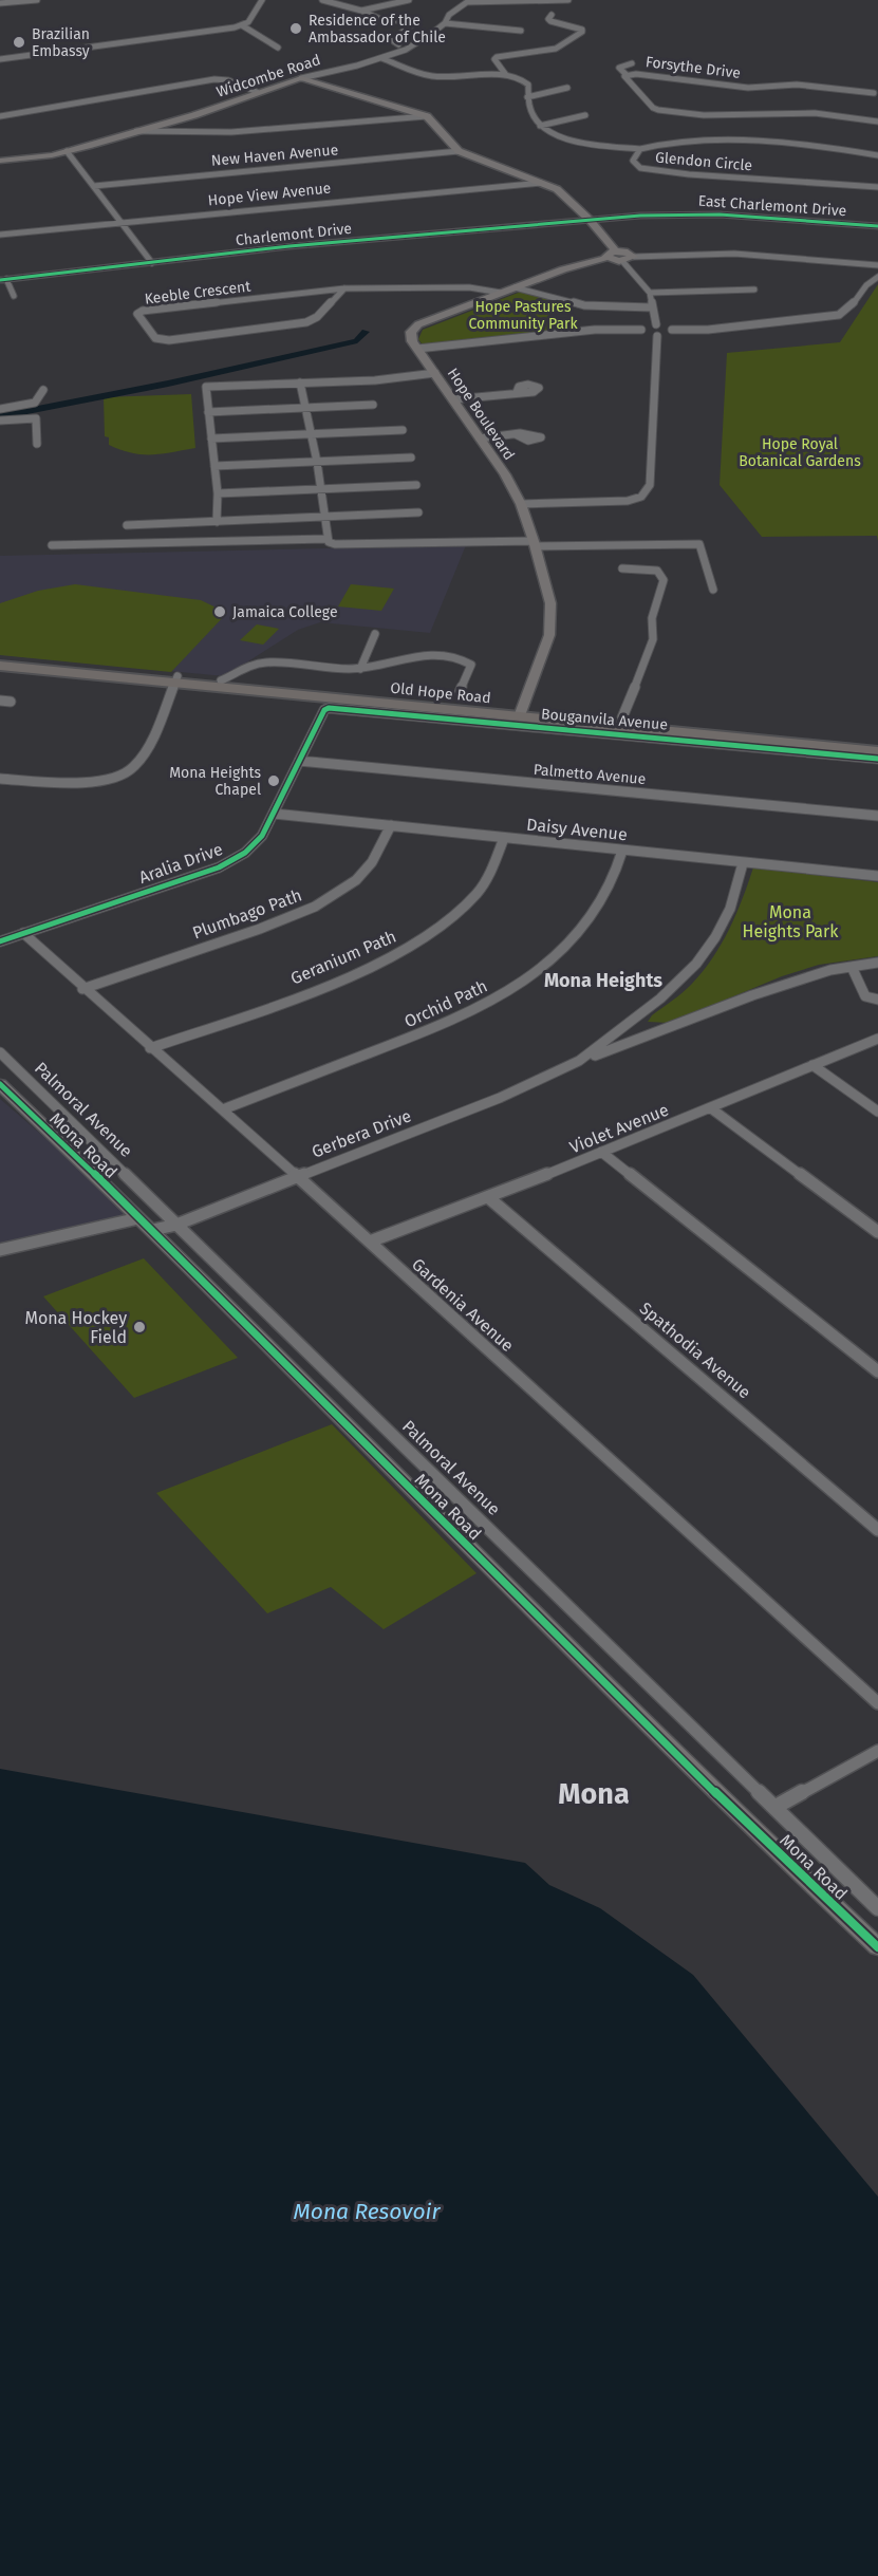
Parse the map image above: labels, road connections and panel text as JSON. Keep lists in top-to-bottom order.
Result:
{
  "streets": {
    "main road": ["Old Hope Road"],
    "street": [
      "Forsythe Drive",
      "Widcombe Road",
      "New Haven Avenue",
      "Glendon Circle",
      "Hope View Avenue",
      "East Charlemont Drive",
      "Charlemont Drive",
      "Keeble Crescent",
      "Hope Boulevard",
      "Bouganvila Avenue",
      "Palmetto Avenue",
      "Daisy Avenue",
      "Aralia Drive",
      "Plumbago Path",
      "Geranium Path",
      "Orchid Path",
      "Palmoral Avenue",
      "Violet Avenue",
      "Gerbera Drive",
      "Mona Road",
      "Gardenia Avenue",
      "Spathodia Avenue"
    ]
  },
  "crossings": [
    ["East Charlemont Drive", "Charlemont Drive"],
    ["Hope Boulevard", "Old Hope Road"],
    ["Bouganvila Avenue", "Aralia Drive"],
    ["Palmetto Avenue", "Aralia Drive"],
    ["Daisy Avenue", "Aralia Drive"],
    ["Daisy Avenue", "Plumbago Path"],
    ["Daisy Avenue", "Geranium Path"],
    ["Daisy Avenue", "Orchid Path"],
    ["Daisy Avenue", "Gerbera Drive"],
    ["Aralia Drive", "Gardenia Avenue"],
    ["Plumbago Path", "Gardenia Avenue"],
    ["Geranium Path", "Gardenia Avenue"],
    ["Orchid Path", "Gardenia Avenue"],
    ["Palmoral Avenue", "Gerbera Drive"],
    ["Violet Avenue", "Gardenia Avenue"],
    ["Violet Avenue", "Spathodia Avenue"],
    ["Gerbera Drive", "Mona Road"],
    ["Gerbera Drive", "Gardenia Avenue"]
  ],
  "districts": ["Mona Heights", "Mona"],
  "water": ["Mona Resovoir"],
  "parks": ["Hope Pastures Community Park", "Hope Royal Botanical Gardens", "Mona Heights Park"],
  "places": [
    "Residence of the Ambassador of Chile",
    "Brazilian Embassy",
    "Jamaica College",
    "Mona Heights Chapel",
    "Mona Hockey Field"
  ]
}
